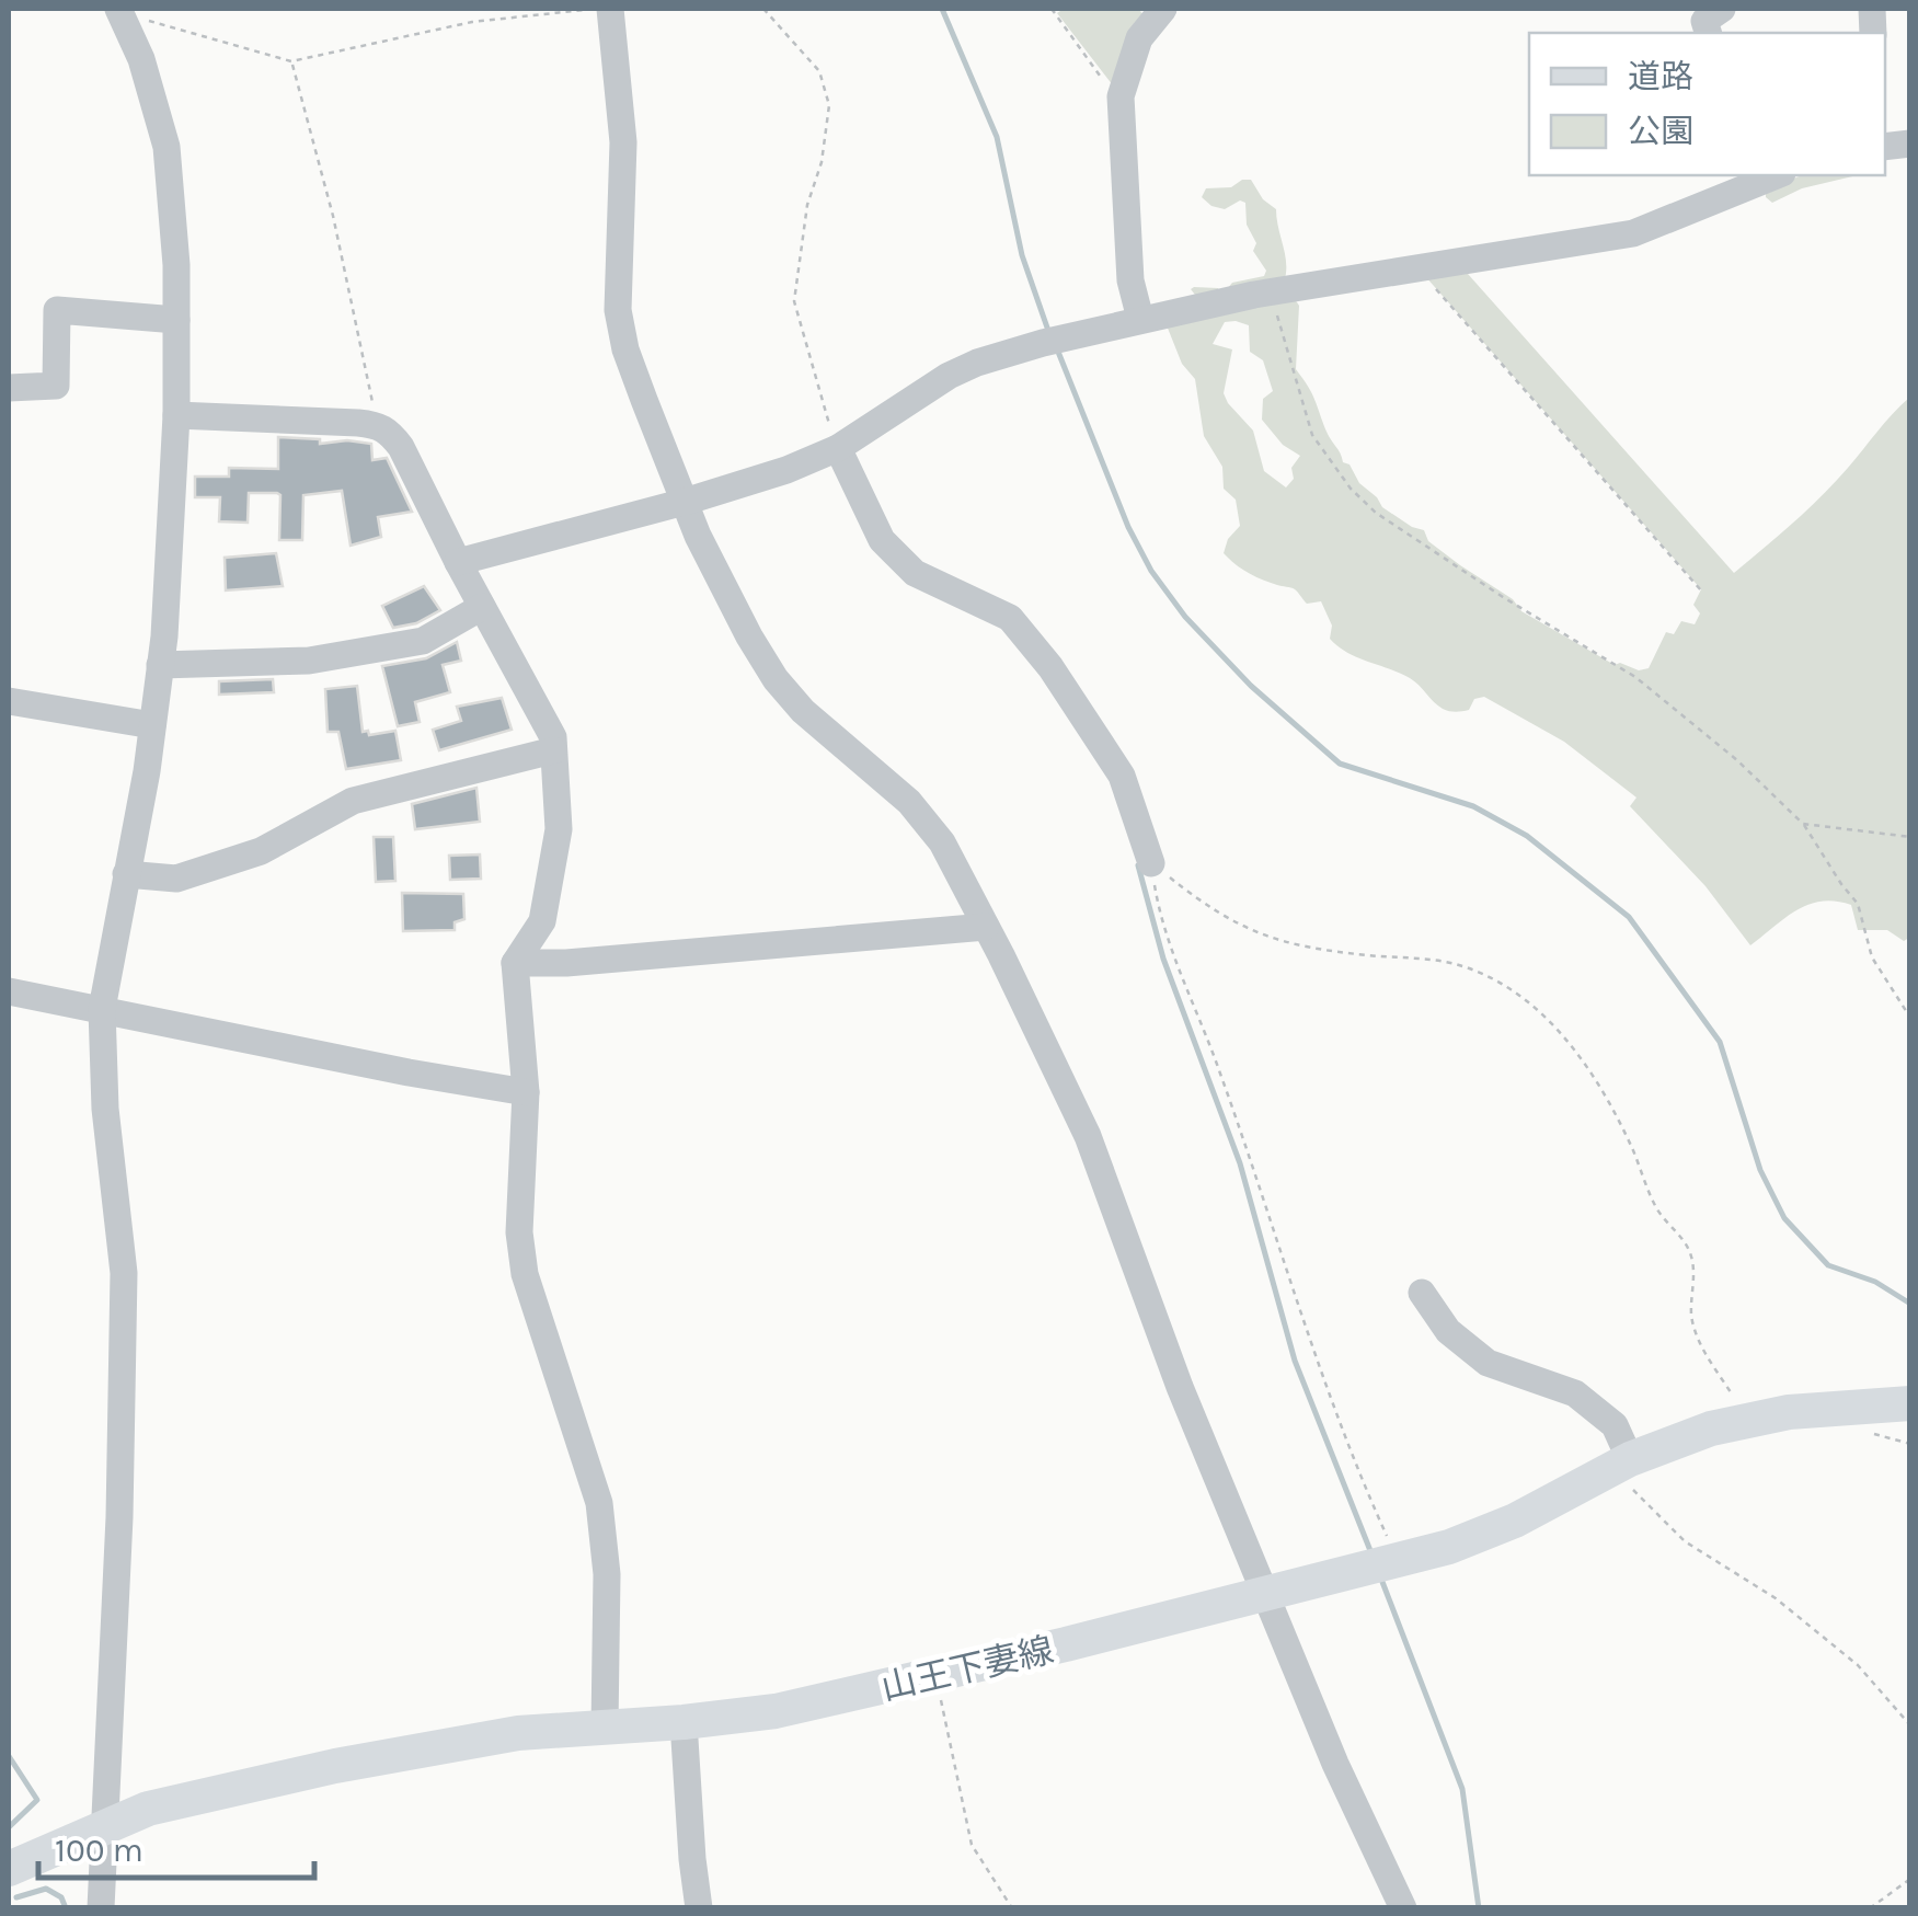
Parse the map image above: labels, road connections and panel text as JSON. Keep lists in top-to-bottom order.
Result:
{
  "streets": {
    "main road": ["山王下妻線"]
  },
  "legend": ["道路", "公園"],
  "scale_bar": "100 m"
}
